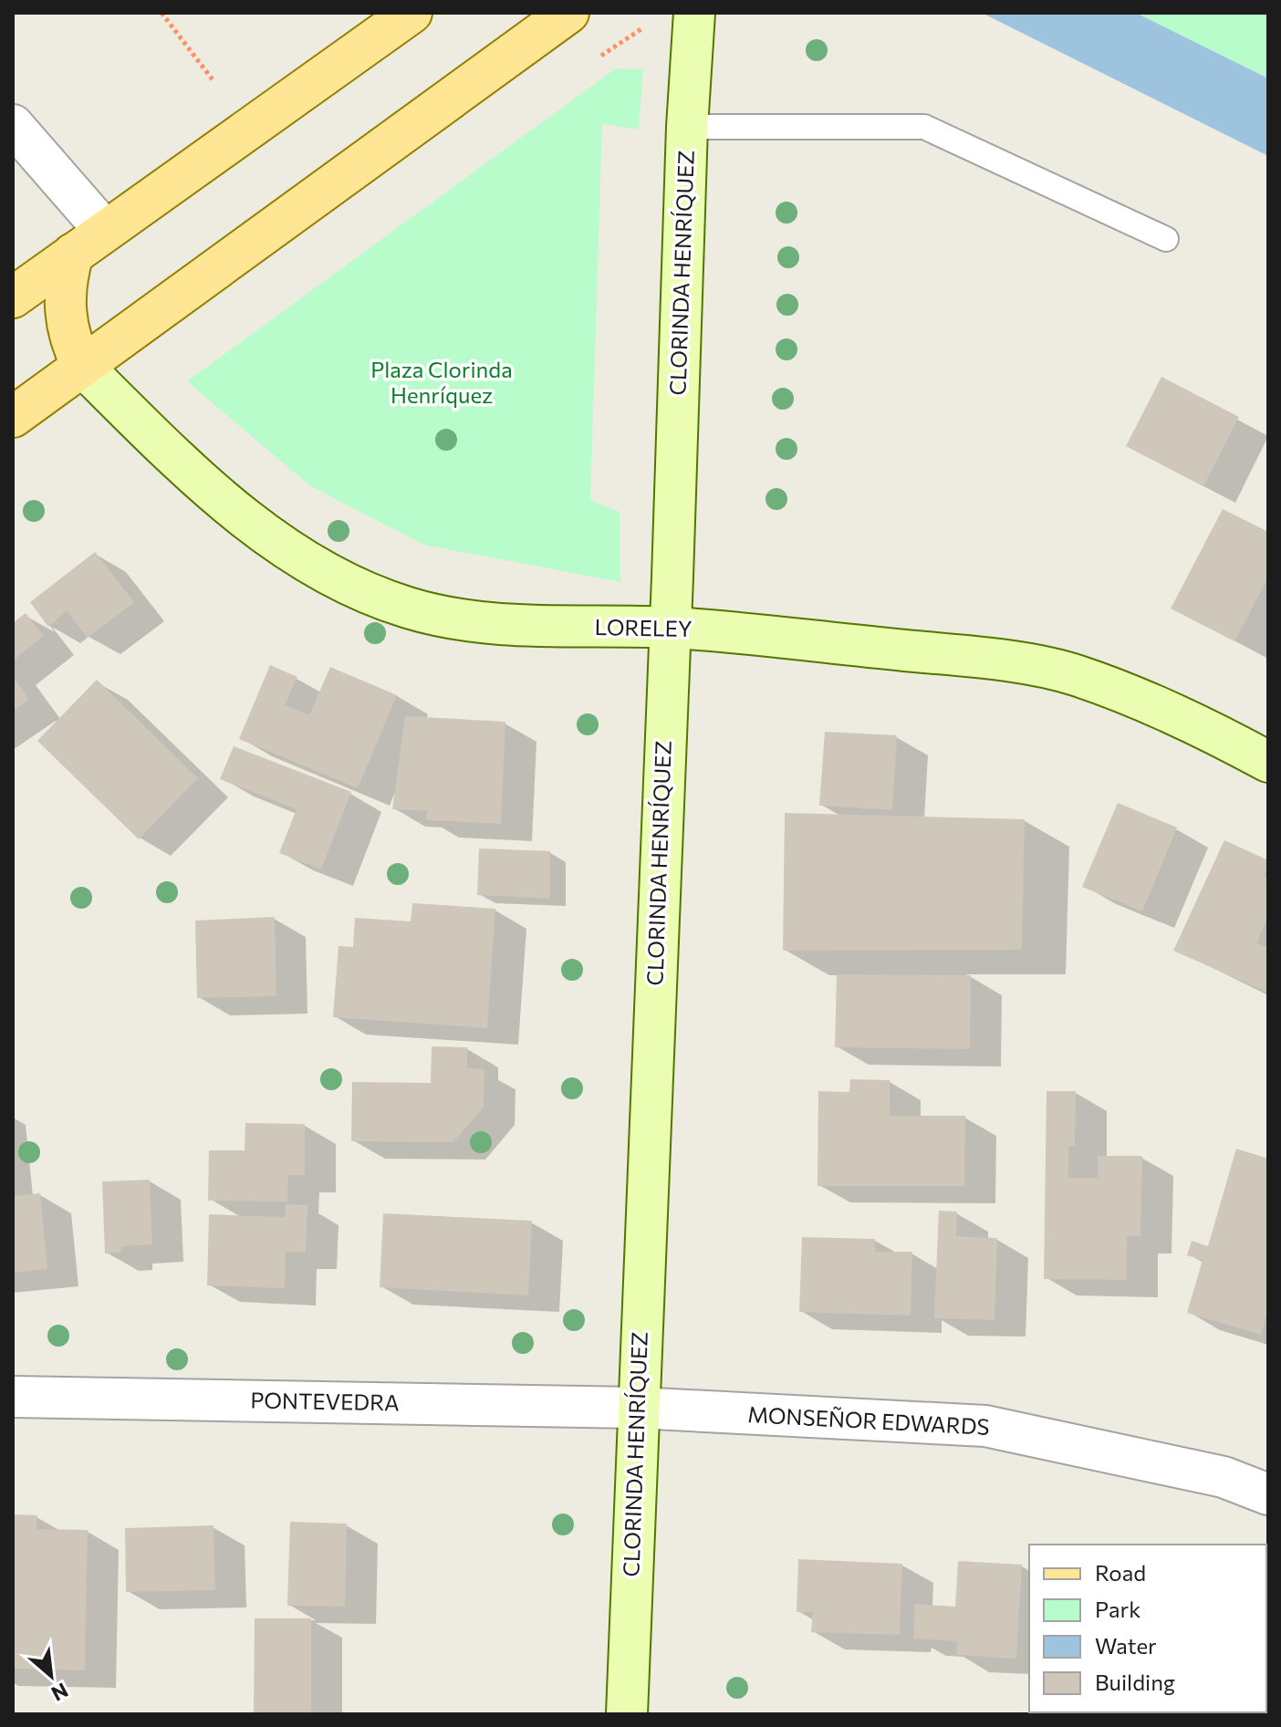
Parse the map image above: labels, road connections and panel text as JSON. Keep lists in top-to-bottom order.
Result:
{
  "streets": {
    "street": [
      "CLORINDA HENRÍQUEZ",
      "LORELEY",
      "PONTEVEDRA",
      "MONSEÑOR EDWARDS"
    ]
  },
  "crossings": [
    ["CLORINDA HENRÍQUEZ", "LORELEY"],
    ["CLORINDA HENRÍQUEZ", "PONTEVEDRA"],
    ["CLORINDA HENRÍQUEZ", "MONSEÑOR EDWARDS"],
    ["PONTEVEDRA", "MONSEÑOR EDWARDS"]
  ],
  "parks": ["Plaza Clorinda Henríquez"],
  "legend": [
    "Road",
    "Park",
    "Water",
    "Building"
  ],
  "north": "bottom right"
}
